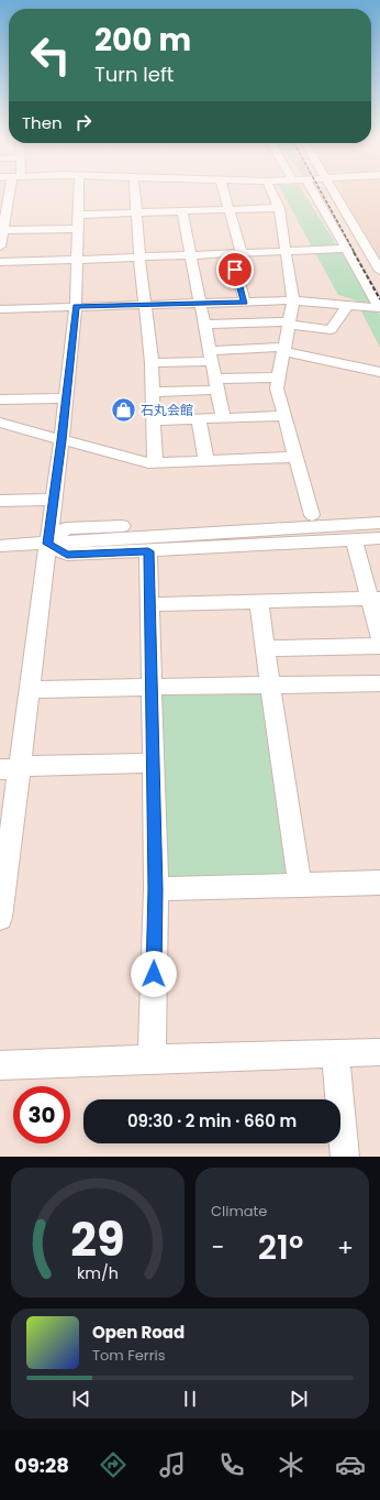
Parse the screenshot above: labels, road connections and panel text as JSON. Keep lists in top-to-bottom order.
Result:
{
  "places": {
    "shop": ["石丸会館"]
  },
  "page": {
    "turn": ["200 m", "Turn left"],
    "then": "Then",
    "limit": "30",
    "trip": "09:30 · 2 min · 660 m",
    "tile": "Climate",
    "heat": ["−", "21°", "+"],
    "song": ["Open Road", "Tom Ferris"],
    "tabs": "09:28",
    "gauge": ["29", "km/h"]
  }
}
